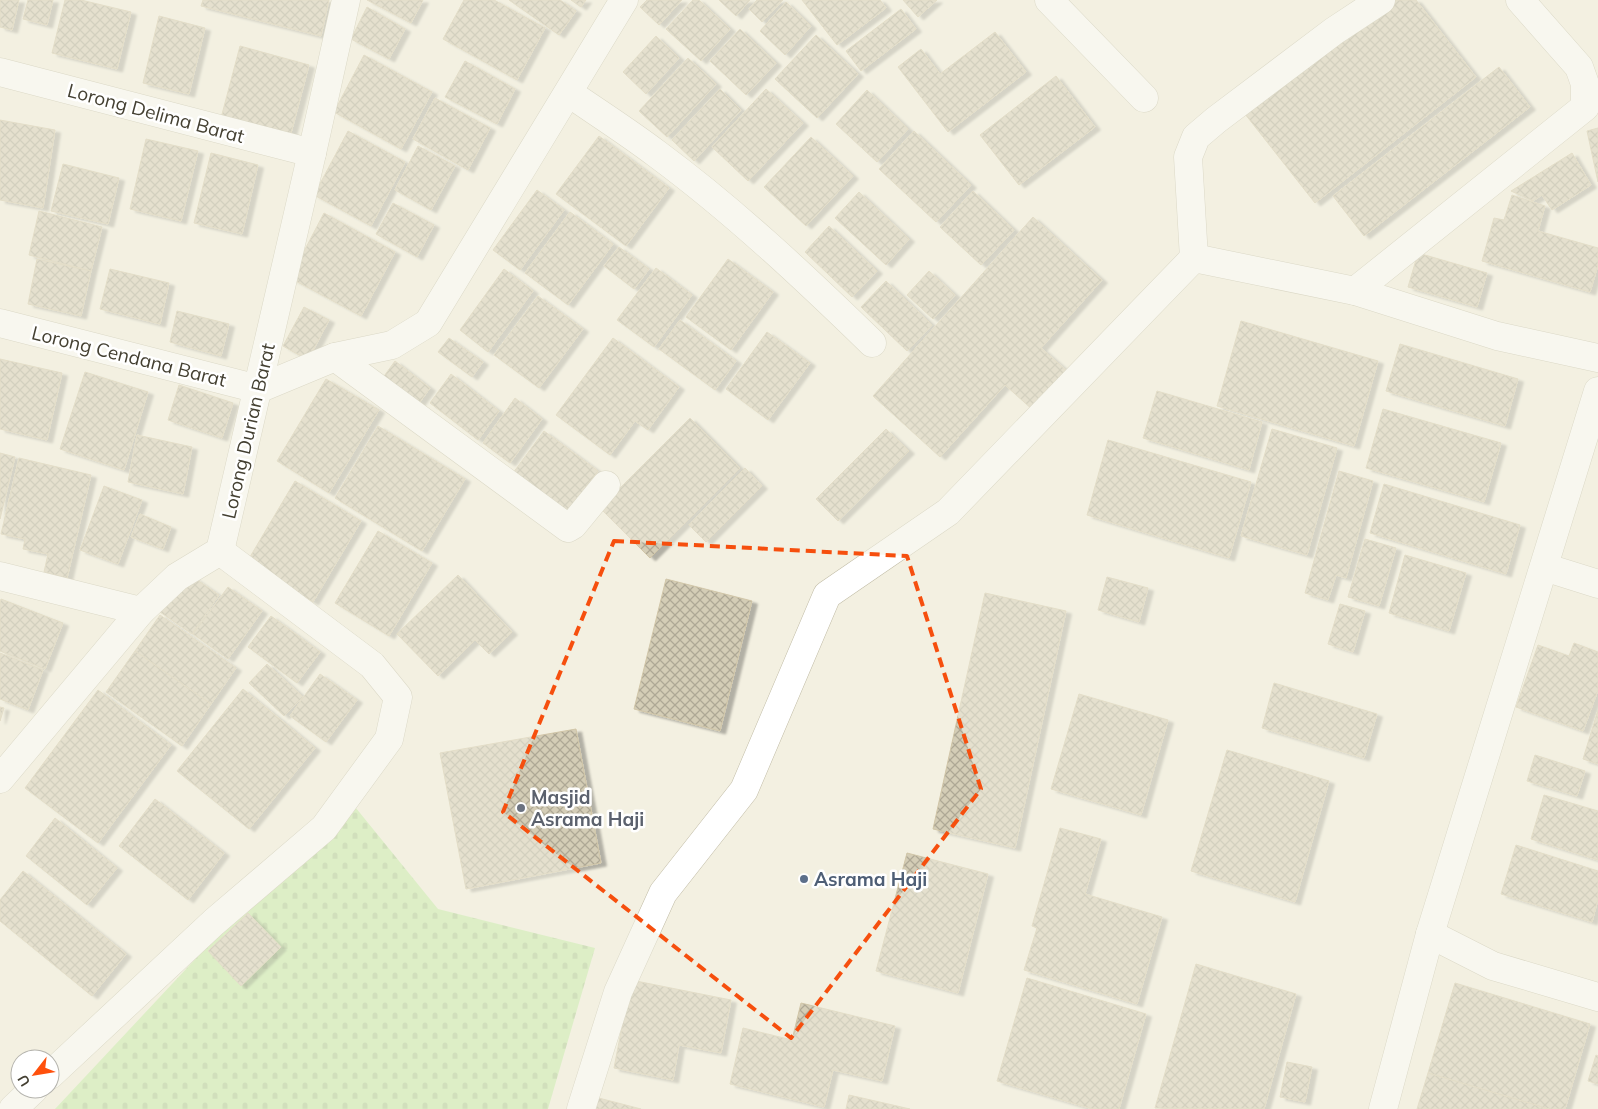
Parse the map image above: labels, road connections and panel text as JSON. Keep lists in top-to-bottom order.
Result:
{
  "streets": {
    "street": ["Lorong Delima Barat", "Lorong Cendana Barat", "Lorong Durian Barat"]
  },
  "crossings": [
    ["Lorong Delima Barat", "Lorong Durian Barat"],
    ["Lorong Cendana Barat", "Lorong Durian Barat"]
  ],
  "places": ["Masjid Asrama Haji", "Asrama Haji"],
  "north": "bottom left"
}
